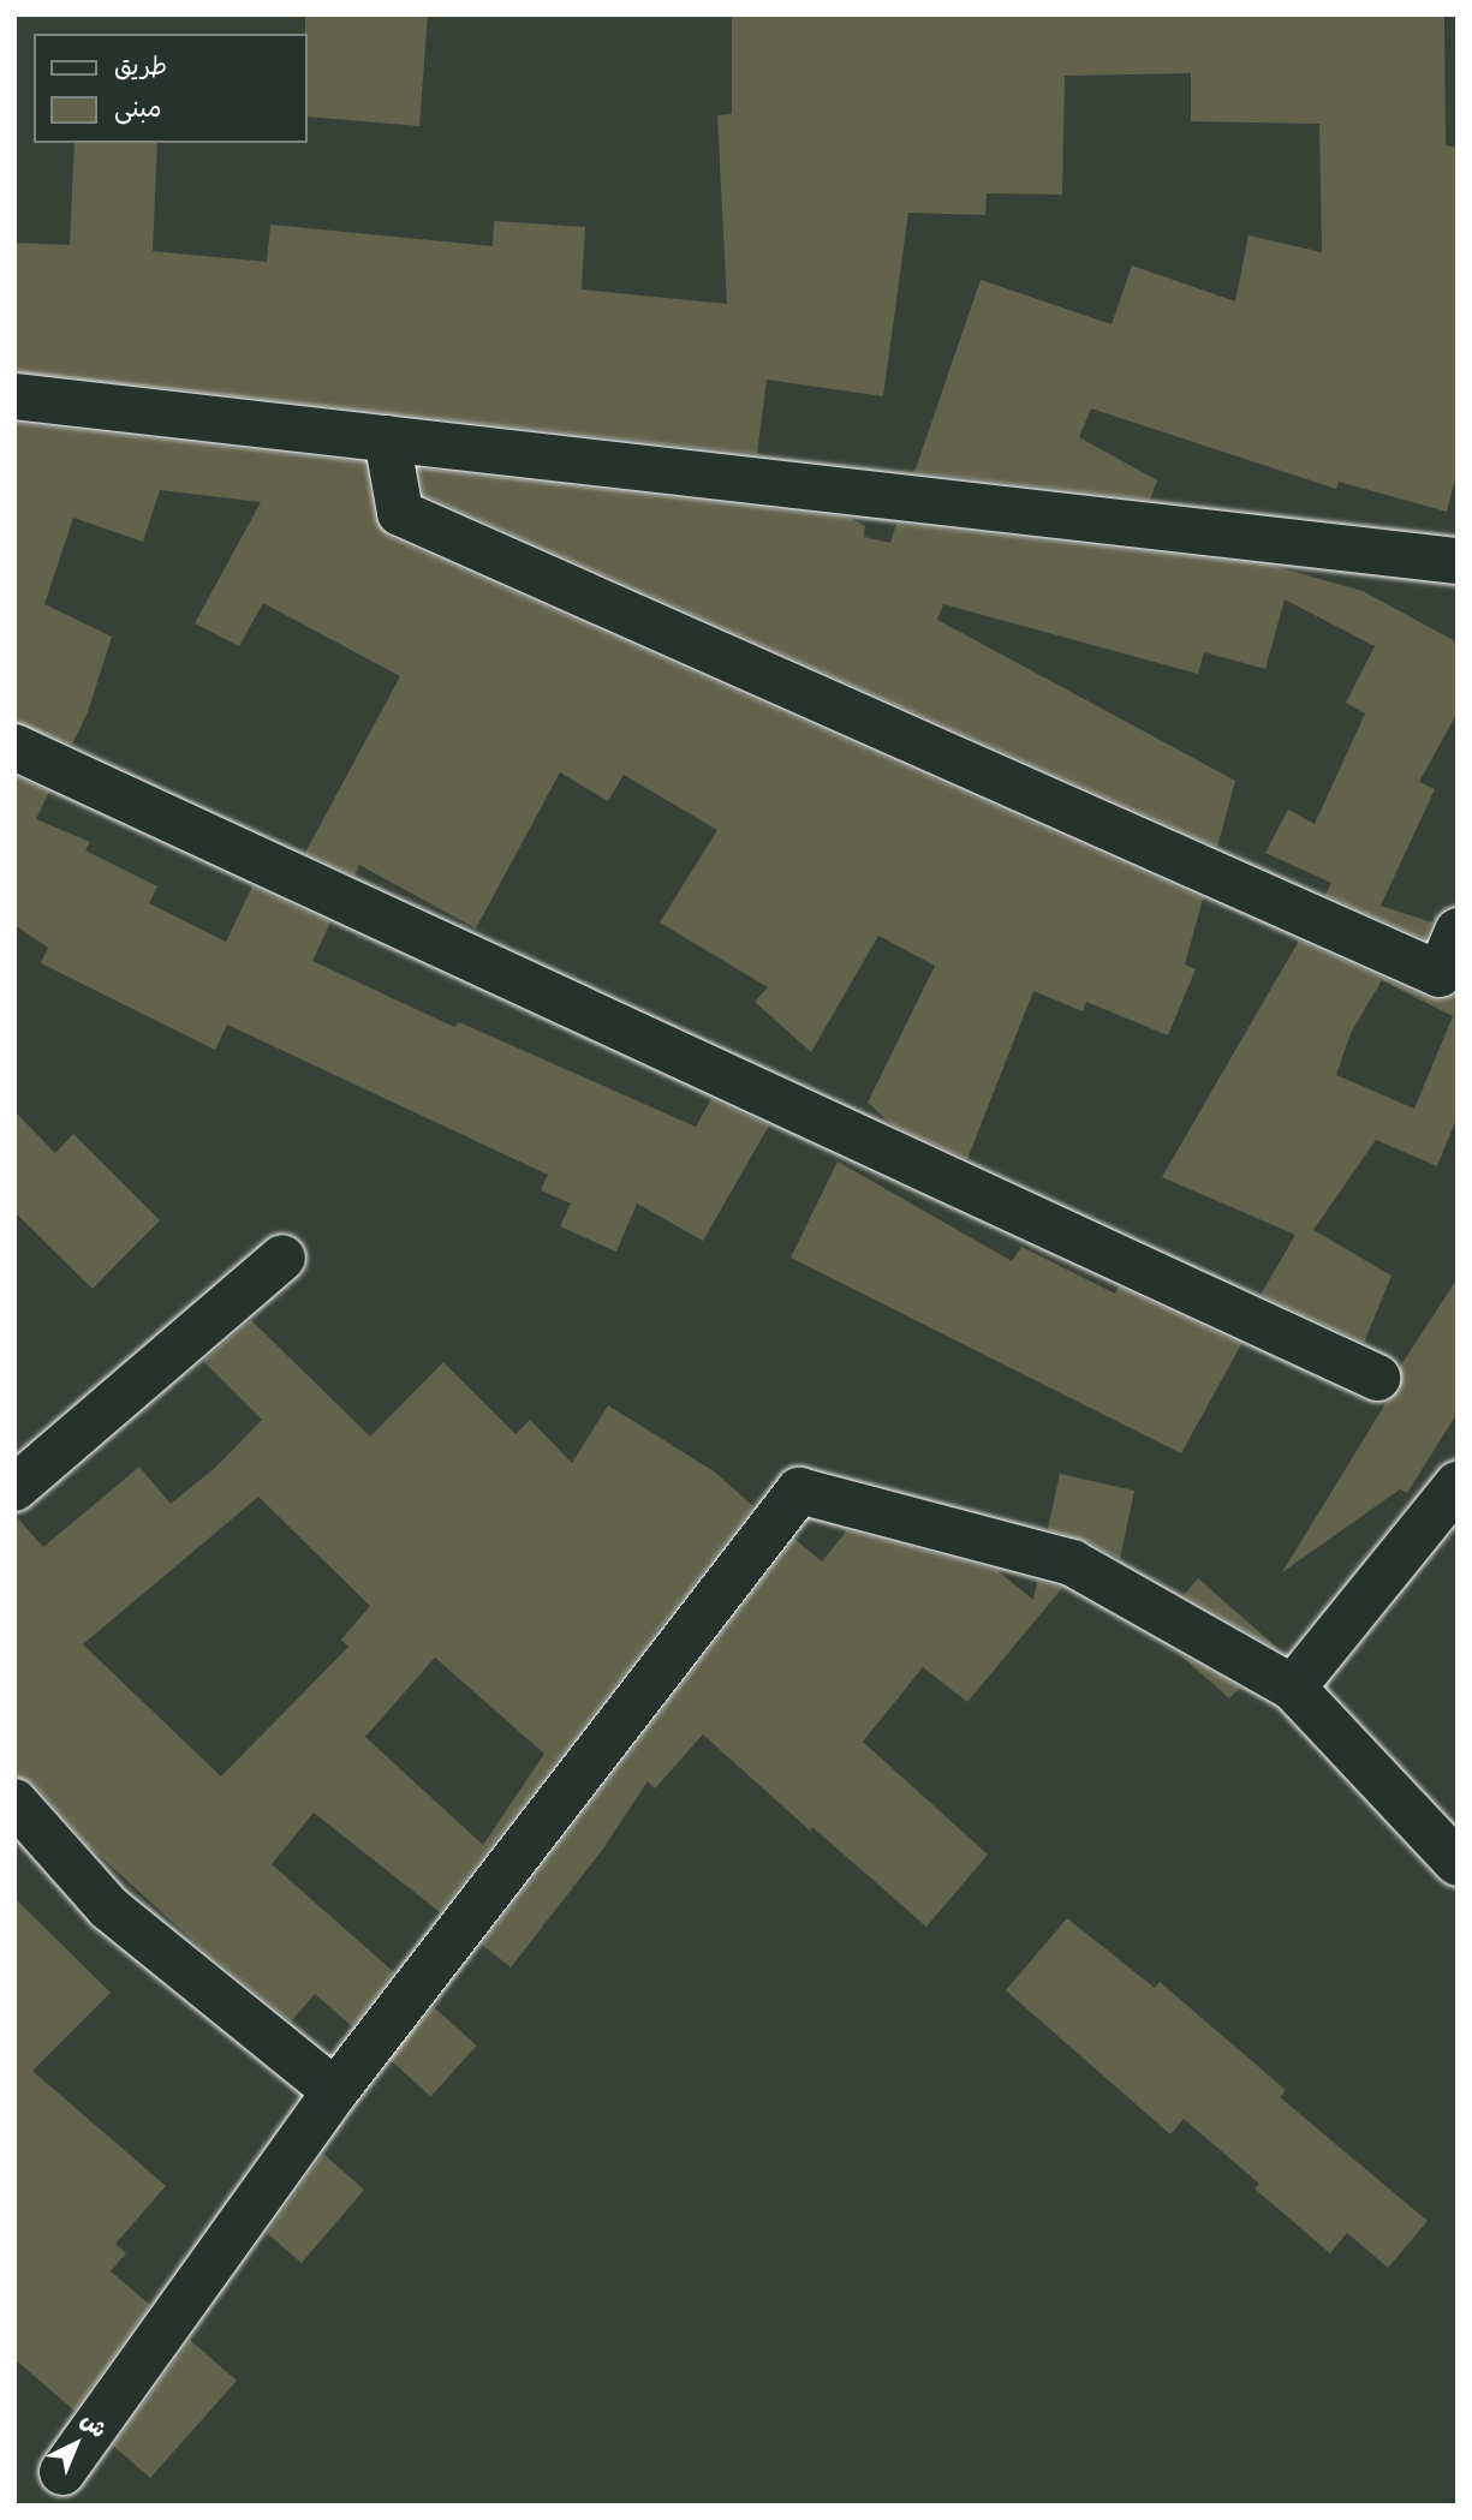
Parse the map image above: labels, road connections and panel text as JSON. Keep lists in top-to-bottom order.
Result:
{
  "legend": ["طريق", "مبنى"],
  "north": "top right"
}
